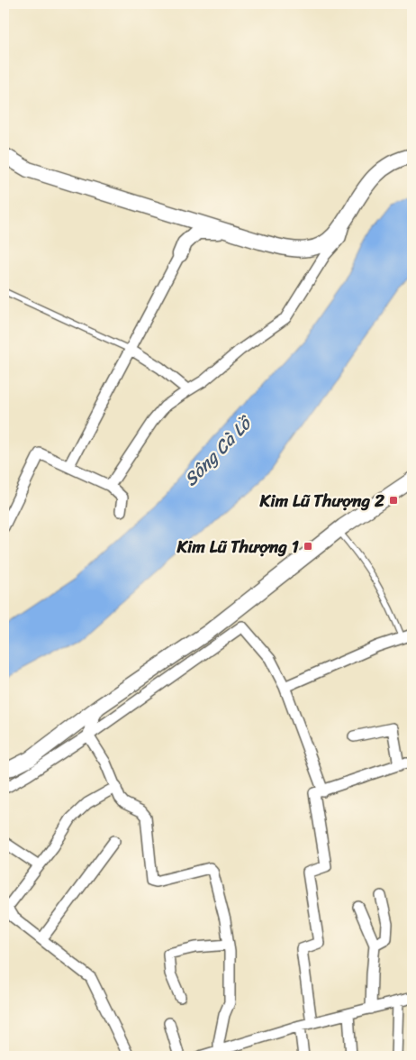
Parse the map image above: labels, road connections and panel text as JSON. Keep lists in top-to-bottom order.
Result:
{
  "water": ["Sông Cà Lồ"],
  "places": {
    "transit": ["Kim Lũ Thượng 2", "Kim Lũ Thượng 1"]
  }
}
